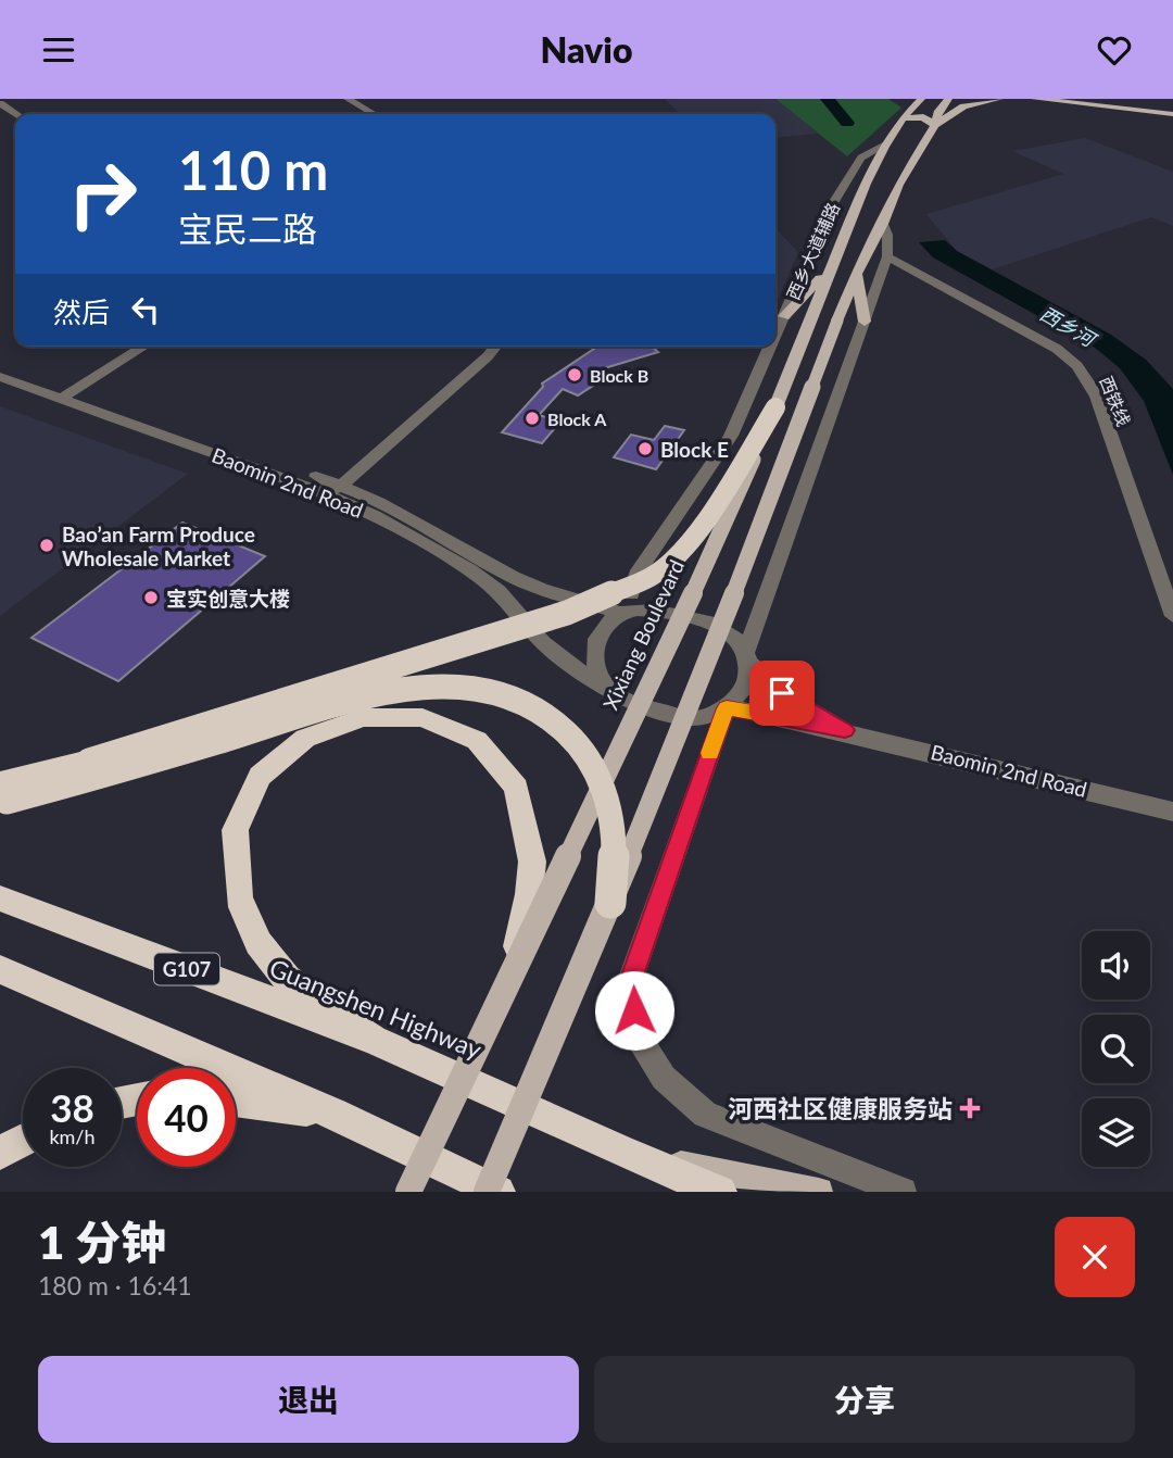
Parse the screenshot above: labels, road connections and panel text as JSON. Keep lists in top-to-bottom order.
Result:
{
  "streets": {
    "highway": ["G107", "Guangshen Highway"],
    "main road": ["Xixiang Boulevard"],
    "street": ["西乡大道辅路", "西铁线", "Baomin 2nd Road"]
  },
  "crossings": [
    ["西乡大道辅路", "Baomin 2nd Road"],
    ["西乡大道辅路", "Xixiang Boulevard"]
  ],
  "water": ["西乡河"],
  "places": {
    "other": [
      "Block B",
      "Block A",
      "Block E",
      "Bao’an Farm Produce Wholesale Market",
      "宝实创意大楼"
    ],
    "health": ["河西社区健康服务站"]
  },
  "page": {
    "header": "Navio",
    "turn": ["110 m", "宝民二路"],
    "then": "然后",
    "speed": "38 km/h",
    "limit": "40",
    "heading": ["1 分钟", "180 m · 16:41"],
    "buttons": ["退出", "分享"]
  }
}
